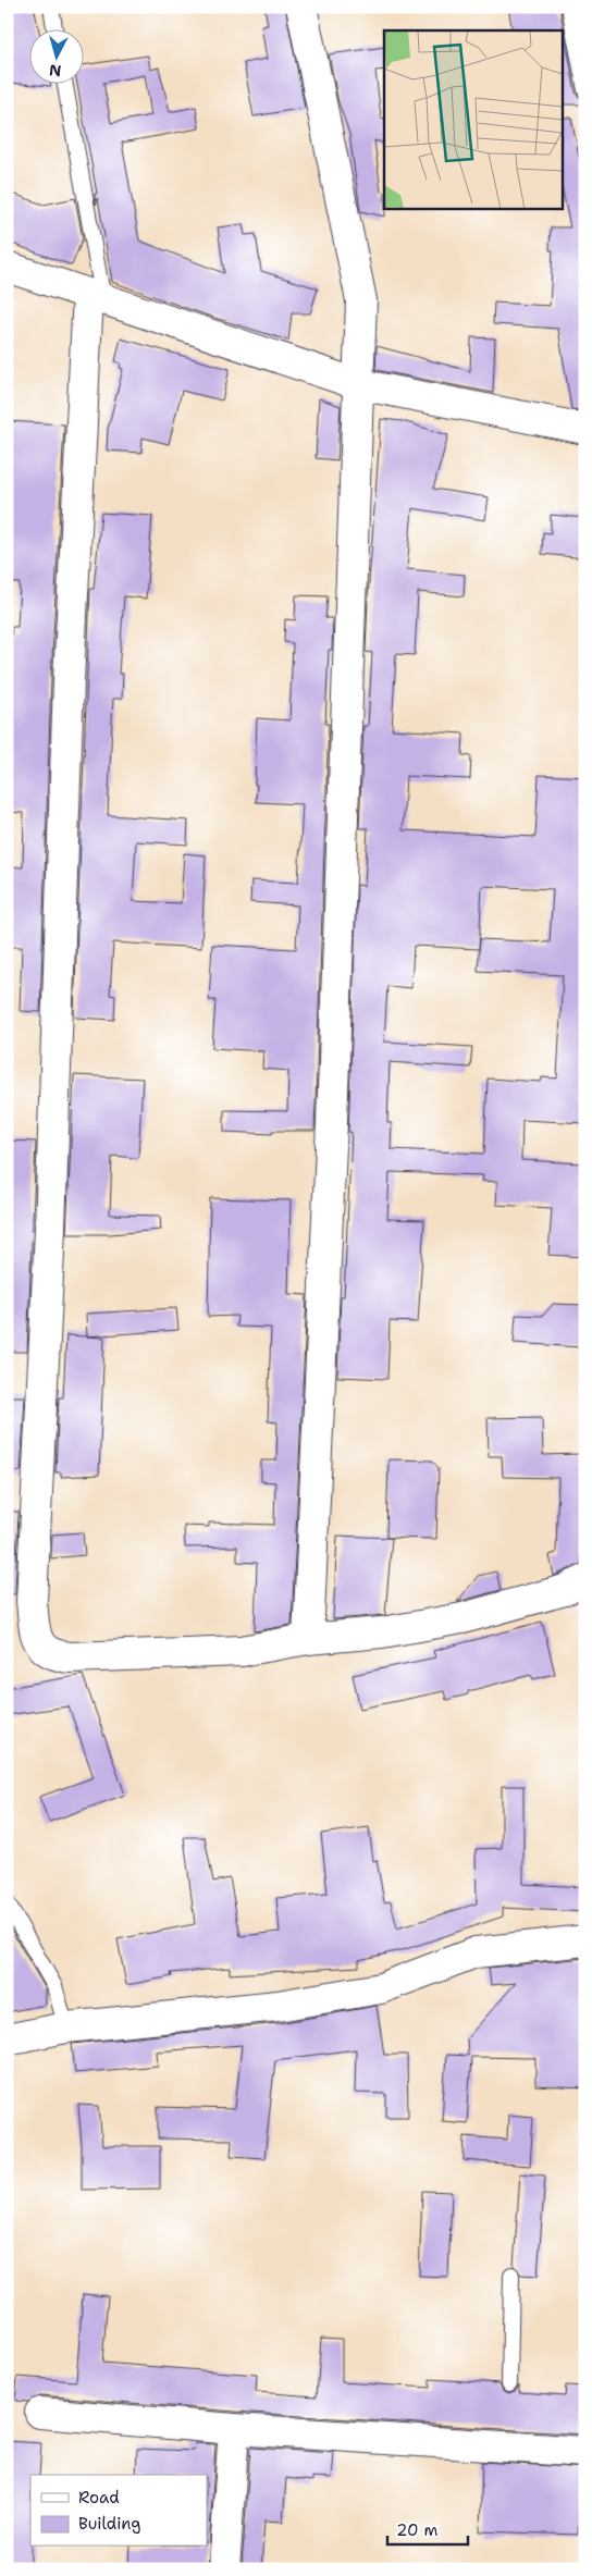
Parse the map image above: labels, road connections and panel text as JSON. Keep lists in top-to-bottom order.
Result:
{
  "legend": ["Road", "Building"],
  "scale_bar": "20 m",
  "north": "bottom"
}
